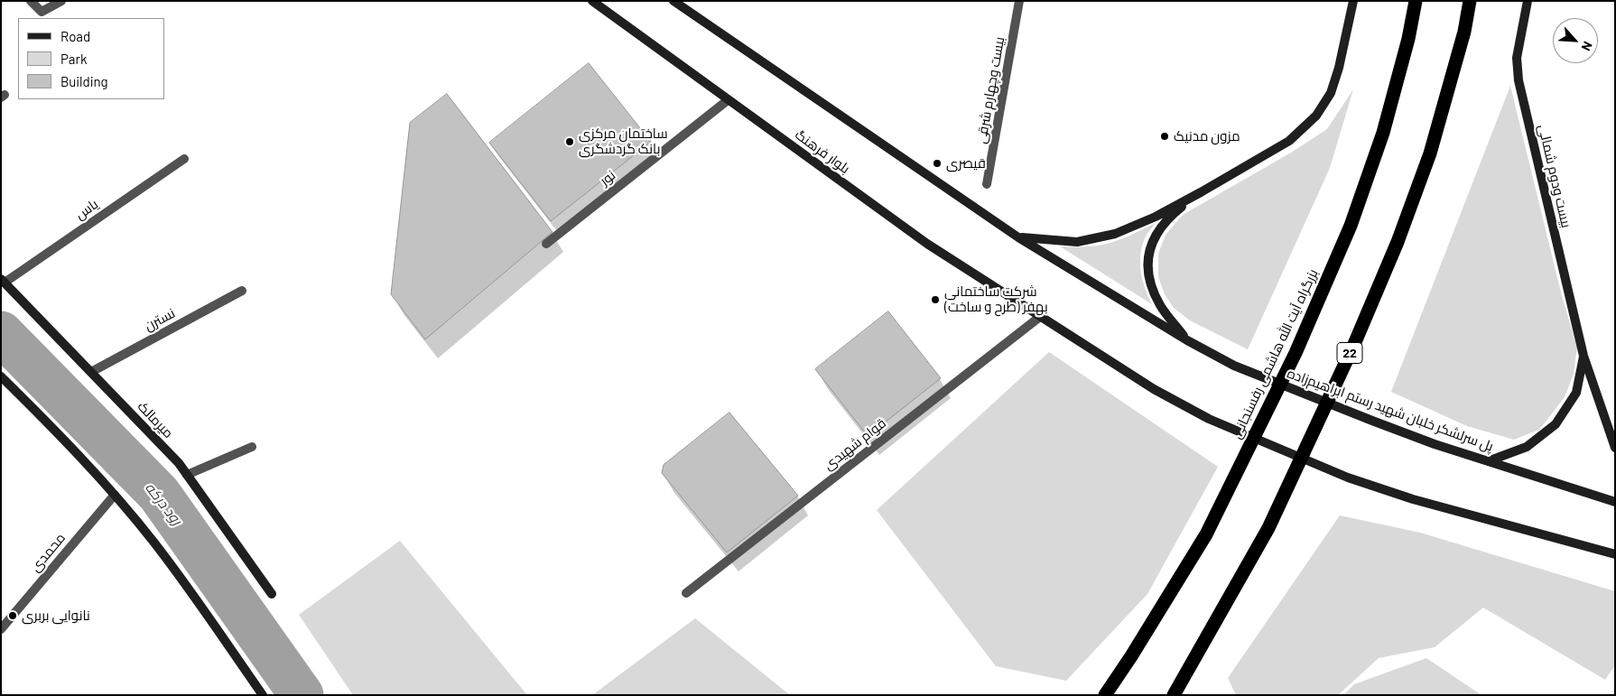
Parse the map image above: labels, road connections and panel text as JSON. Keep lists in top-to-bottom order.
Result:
{
  "streets": {
    "highway": ["22", "بزرگراه آیت الله هاشمی رفسنجانی"],
    "main road": [
      "بلوار فرهنگ",
      "بیست ودوم شمالی",
      "پل سرلشکر خلبان شهید رستم ابراهیم‌زاده",
      "میرمالک"
    ],
    "street": [
      "بیست وچهارم شرقی",
      "نور",
      "یاس",
      "نسترن",
      "قوام شهیدی",
      "محمدی"
    ]
  },
  "crossings": [
    ["بلوار فرهنگ", "نور"],
    ["بلوار فرهنگ", "قوام شهیدی"],
    ["بیست ودوم شمالی", "پل سرلشکر خلبان شهید رستم ابراهیم‌زاده"],
    ["یاس", "میرمالک"],
    ["نسترن", "میرمالک"]
  ],
  "water": ["رود درکه"],
  "places": [
    "مزون مدنیک",
    "ساختمان مرکزی بانک گردشگری",
    "قیصری",
    "شرکت ساختمانی بهفر (طرح و ساخت)",
    "نانوایی بربری"
  ],
  "legend": ["Road", "Park", "Building"],
  "north": "bottom right"
}
